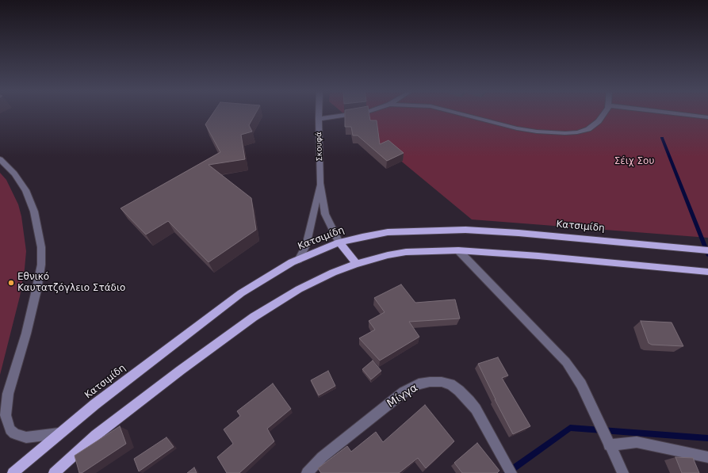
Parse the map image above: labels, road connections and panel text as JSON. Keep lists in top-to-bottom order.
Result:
{
  "streets": {
    "main road": ["Κατσιμίδη"],
    "street": ["Σκουφά", "Μίγγα"]
  },
  "crossings": [
    ["Σκουφά", "Κατσιμίδη"]
  ],
  "parks": ["Σέιχ Σου"],
  "places": ["Εθνικό Καυτατζόγλειο Στάδιο"]
}
